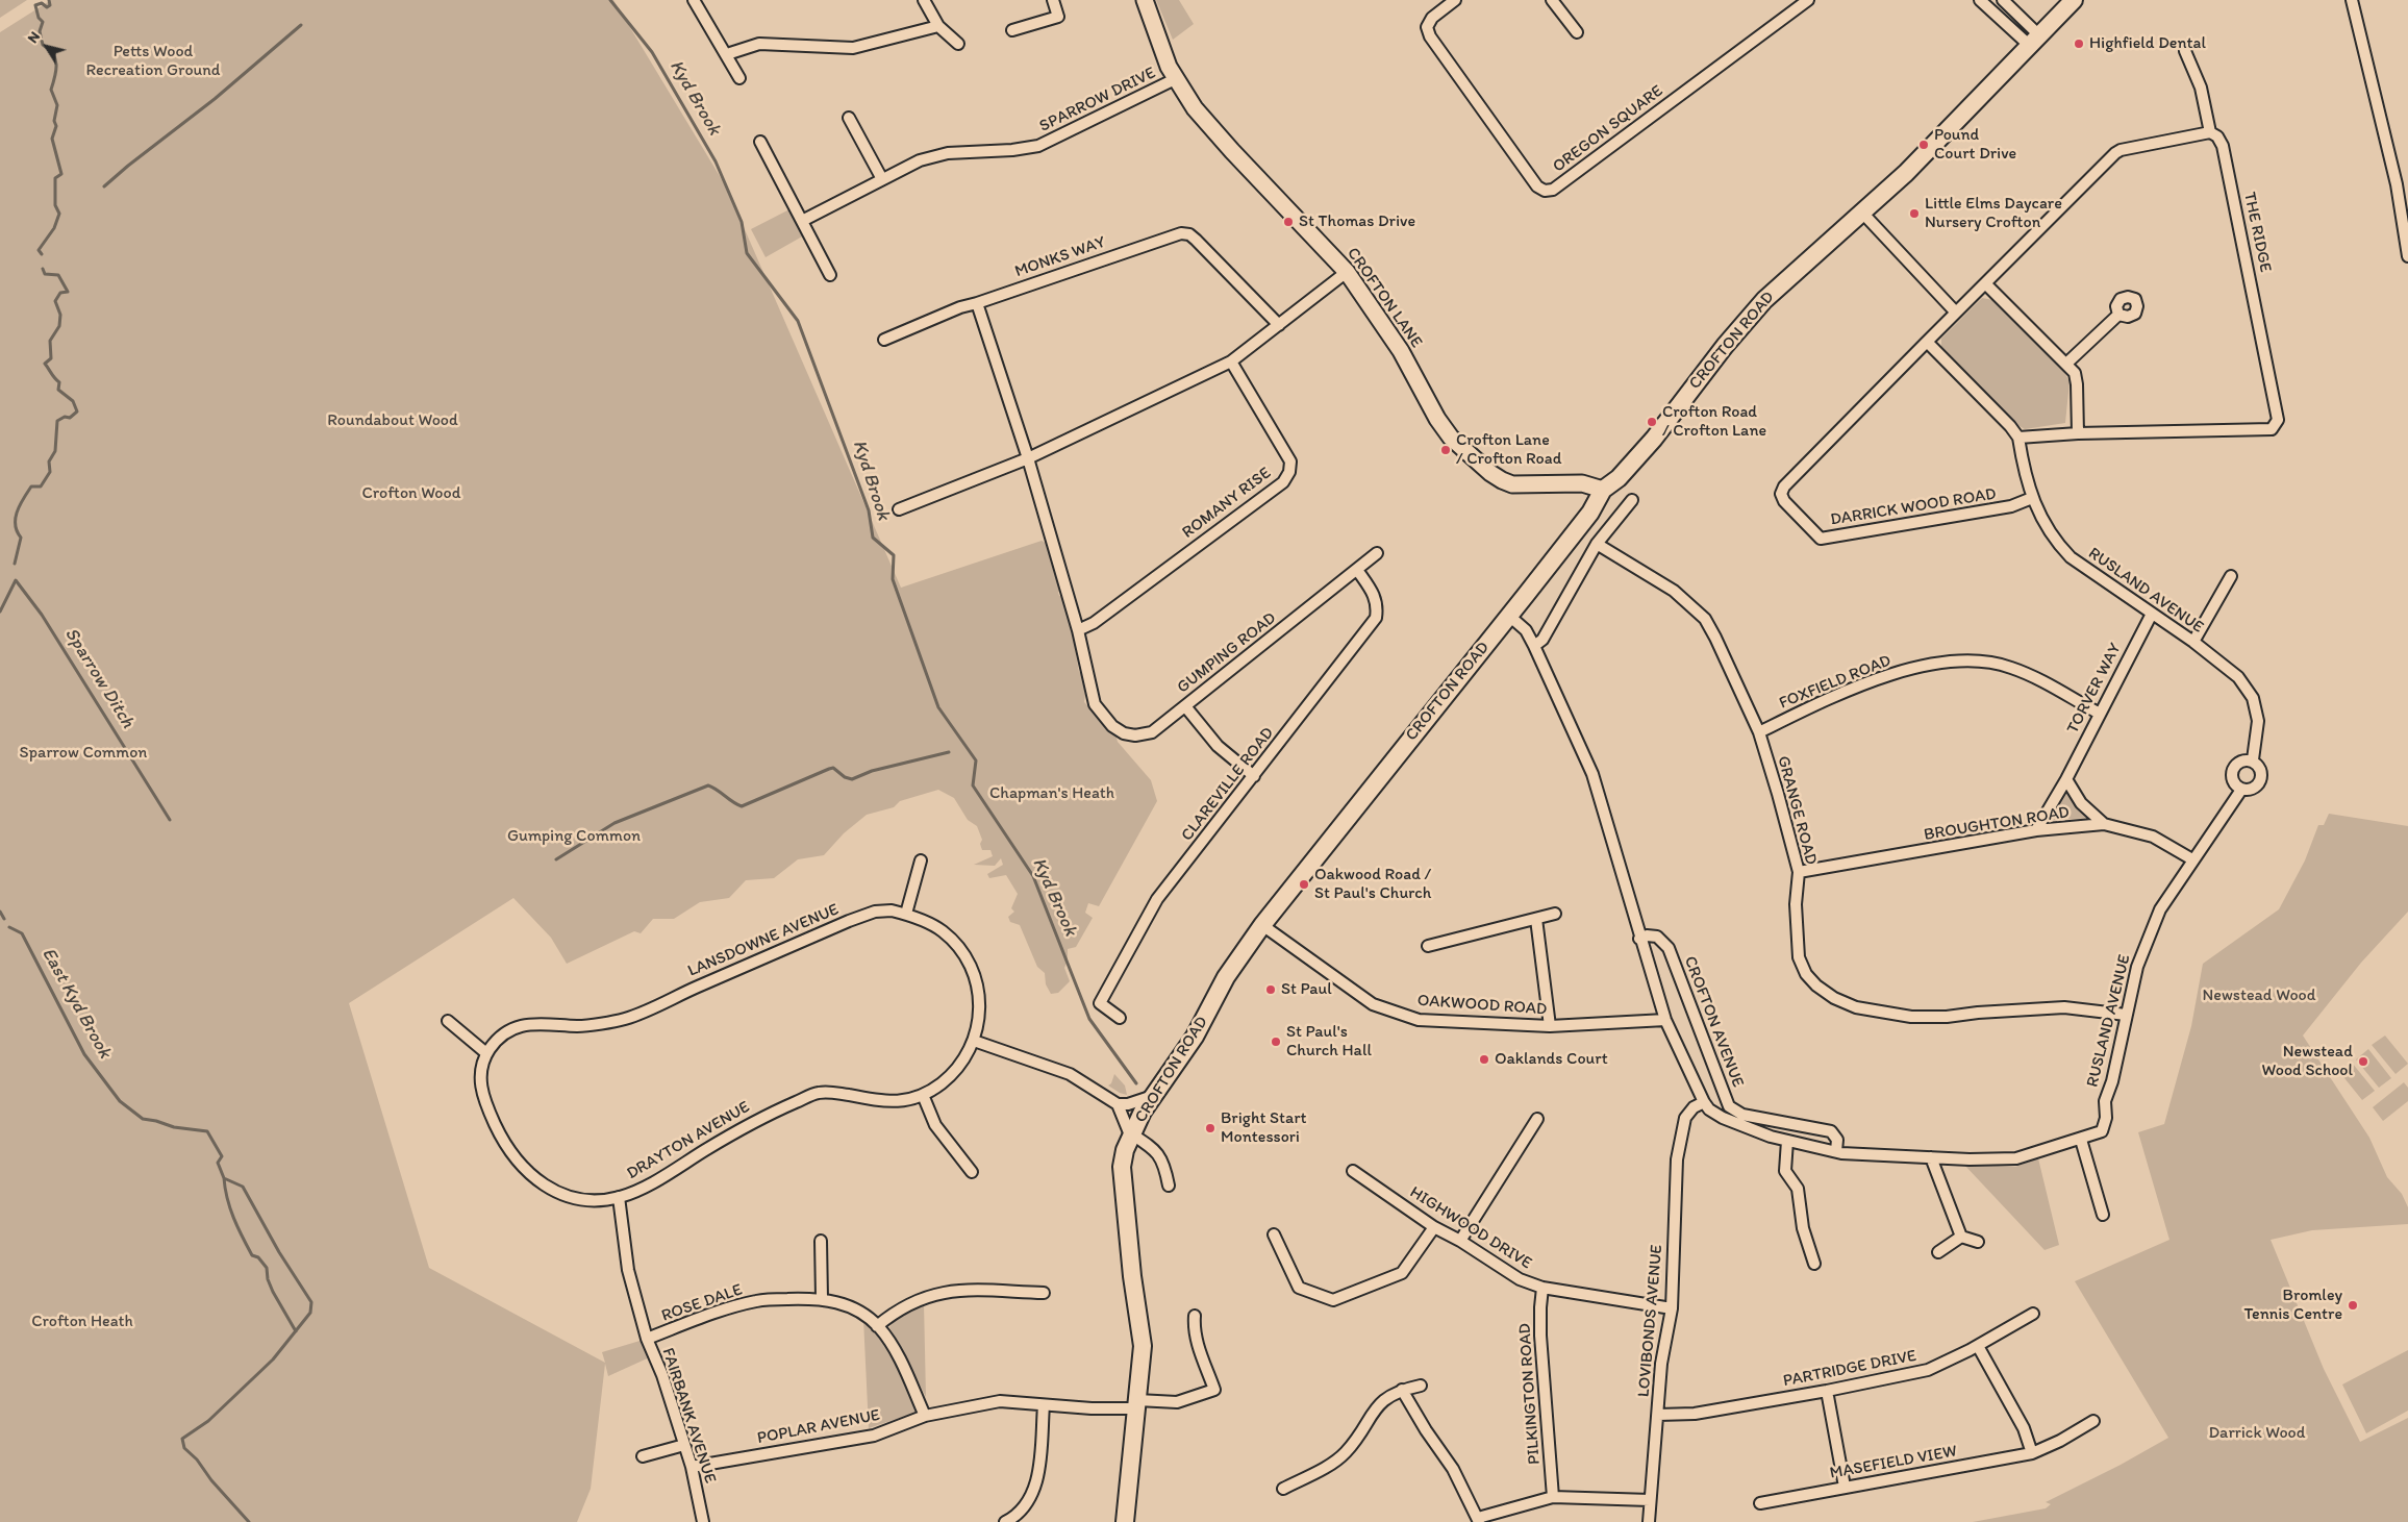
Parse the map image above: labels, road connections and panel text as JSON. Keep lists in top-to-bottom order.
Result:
{
  "streets": {
    "main road": ["CROFTON ROAD"],
    "street": [
      "SPARROW DRIVE",
      "OREGON SQUARE",
      "THE RIDGE",
      "MONKS WAY",
      "CROFTON LANE",
      "ROMANY RISE",
      "DARRICK WOOD ROAD",
      "RUSLAND AVENUE",
      "GUMPING ROAD",
      "FOXFIELD ROAD",
      "TORVER WAY",
      "CLAREVILLE ROAD",
      "GRANGE ROAD",
      "BROUGHTON ROAD",
      "LANSDOWNE AVENUE",
      "OAKWOOD ROAD",
      "CROFTON AVENUE",
      "DRAYTON AVENUE",
      "HIGHWOOD DRIVE",
      "ROSE DALE",
      "LOVIBONDS AVENUE",
      "PARTRIDGE DRIVE",
      "PILKINGTON ROAD",
      "FAIRBANK AVENUE",
      "POPLAR AVENUE",
      "MASEFIELD VIEW"
    ]
  },
  "crossings": [
    ["SPARROW DRIVE", "CROFTON LANE"],
    ["CROFTON LANE", "CROFTON ROAD"],
    ["CROFTON ROAD", "OAKWOOD ROAD"],
    ["CROFTON ROAD", "POPLAR AVENUE"],
    ["ROMANY RISE", "GUMPING ROAD"],
    ["DARRICK WOOD ROAD", "RUSLAND AVENUE"],
    ["RUSLAND AVENUE", "TORVER WAY"],
    ["RUSLAND AVENUE", "GRANGE ROAD"],
    ["RUSLAND AVENUE", "BROUGHTON ROAD"],
    ["GUMPING ROAD", "CLAREVILLE ROAD"],
    ["FOXFIELD ROAD", "TORVER WAY"],
    ["FOXFIELD ROAD", "GRANGE ROAD"],
    ["TORVER WAY", "BROUGHTON ROAD"],
    ["GRANGE ROAD", "BROUGHTON ROAD"],
    ["LANSDOWNE AVENUE", "DRAYTON AVENUE"],
    ["DRAYTON AVENUE", "FAIRBANK AVENUE"],
    ["HIGHWOOD DRIVE", "LOVIBONDS AVENUE"],
    ["HIGHWOOD DRIVE", "PILKINGTON ROAD"],
    ["ROSE DALE", "FAIRBANK AVENUE"],
    ["ROSE DALE", "POPLAR AVENUE"],
    ["LOVIBONDS AVENUE", "PARTRIDGE DRIVE"],
    ["FAIRBANK AVENUE", "POPLAR AVENUE"]
  ],
  "water": ["Kyd Brook", "Sparrow Ditch", "East Kyd Brook"],
  "parks": [
    "Petts Wood Recreation Ground",
    "Roundabout Wood",
    "Crofton Wood",
    "Sparrow Common",
    "Chapman's Heath",
    "Gumping Common",
    "Newstead Wood",
    "Crofton Heath",
    "Darrick Wood"
  ],
  "places": [
    "Highfield Dental",
    "Pound Court Drive",
    "Little Elms Daycare Nursery Crofton",
    "St Thomas Drive",
    "Crofton Road / Crofton Lane",
    "Crofton Lane / Crofton Road",
    "Oakwood Road / St Paul's Church",
    "St Paul",
    "St Paul's Church Hall",
    "Oaklands Court",
    "Newstead Wood School",
    "Bright Start Montessori",
    "Bromley Tennis Centre"
  ],
  "north": "top left"
}
